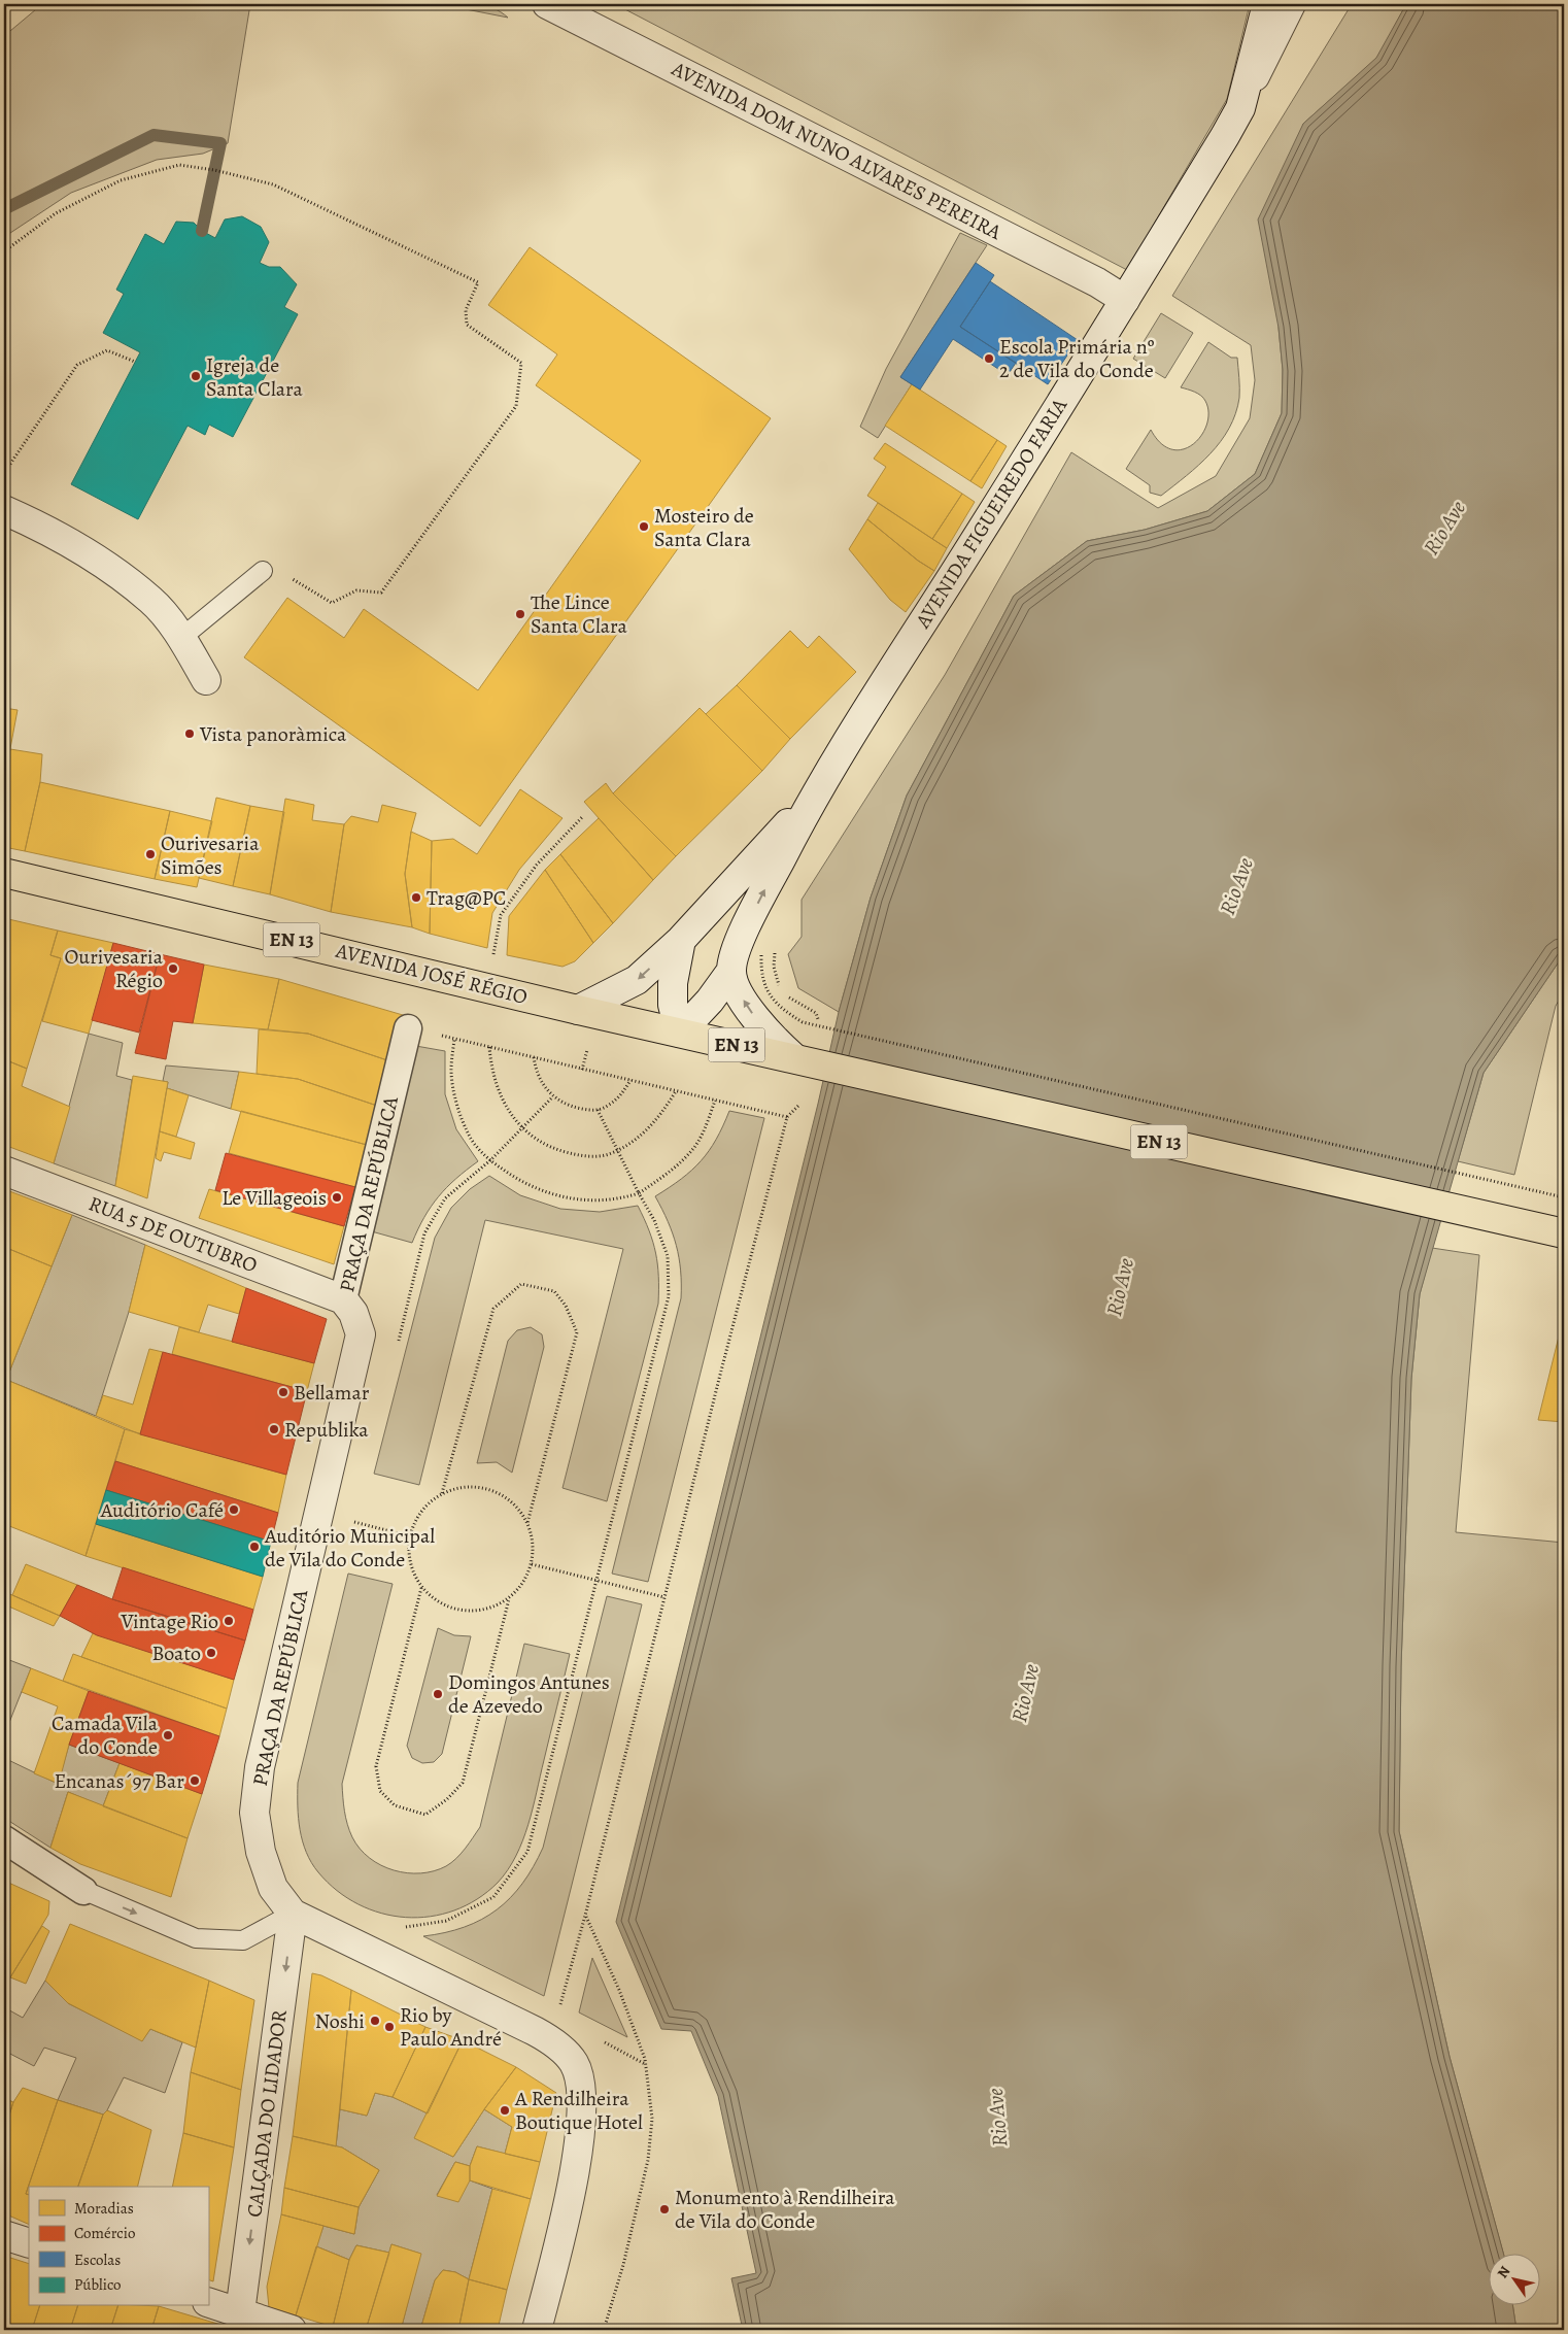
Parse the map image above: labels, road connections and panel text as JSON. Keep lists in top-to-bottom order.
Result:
{
  "streets": {
    "main road": ["EN 13", "AVENIDA JOSÉ RÉGIO"],
    "street": [
      "AVENIDA DOM NUNO ALVARES PEREIRA",
      "AVENIDA FIGUEIREDO FARIA",
      "PRAÇA DA REPÚBLICA",
      "RUA 5 DE OUTUBRO",
      "CALÇADA DO LIDADOR"
    ]
  },
  "crossings": [
    ["AVENIDA DOM NUNO ALVARES PEREIRA", "AVENIDA FIGUEIREDO FARIA"],
    ["AVENIDA FIGUEIREDO FARIA", "EN 13"],
    ["AVENIDA FIGUEIREDO FARIA", "AVENIDA JOSÉ RÉGIO"],
    ["EN 13", "AVENIDA JOSÉ RÉGIO"],
    ["PRAÇA DA REPÚBLICA", "RUA 5 DE OUTUBRO"],
    ["PRAÇA DA REPÚBLICA", "CALÇADA DO LIDADOR"]
  ],
  "one_way": ["CALÇADA DO LIDADOR"],
  "water": ["Rio Ave"],
  "places": [
    "Escola Primária nº 2 de Vila do Conde",
    "Igreja de Santa Clara",
    "Mosteiro de Santa Clara",
    "The Lince Santa Clara",
    "Vista panoràmica",
    "Ourivesaria Simões",
    "Trag@PC",
    "Ourivesaria Régio",
    "Le Villageois",
    "Bellamar",
    "Republika",
    "Auditório Café",
    "Auditório Municipal de Vila do Conde",
    "Vintage Rio",
    "Boato",
    "Domingos Antunes de Azevedo",
    "Camada Vila do Conde",
    "Encanas´97 Bar",
    "Noshi",
    "Rio by Paulo André",
    "A Rendilheira Boutique Hotel",
    "Monumento à Rendilheira de Vila do Conde"
  ],
  "legend": [
    "Moradias",
    "Comércio",
    "Escolas",
    "Público"
  ],
  "north": "top left"
}
